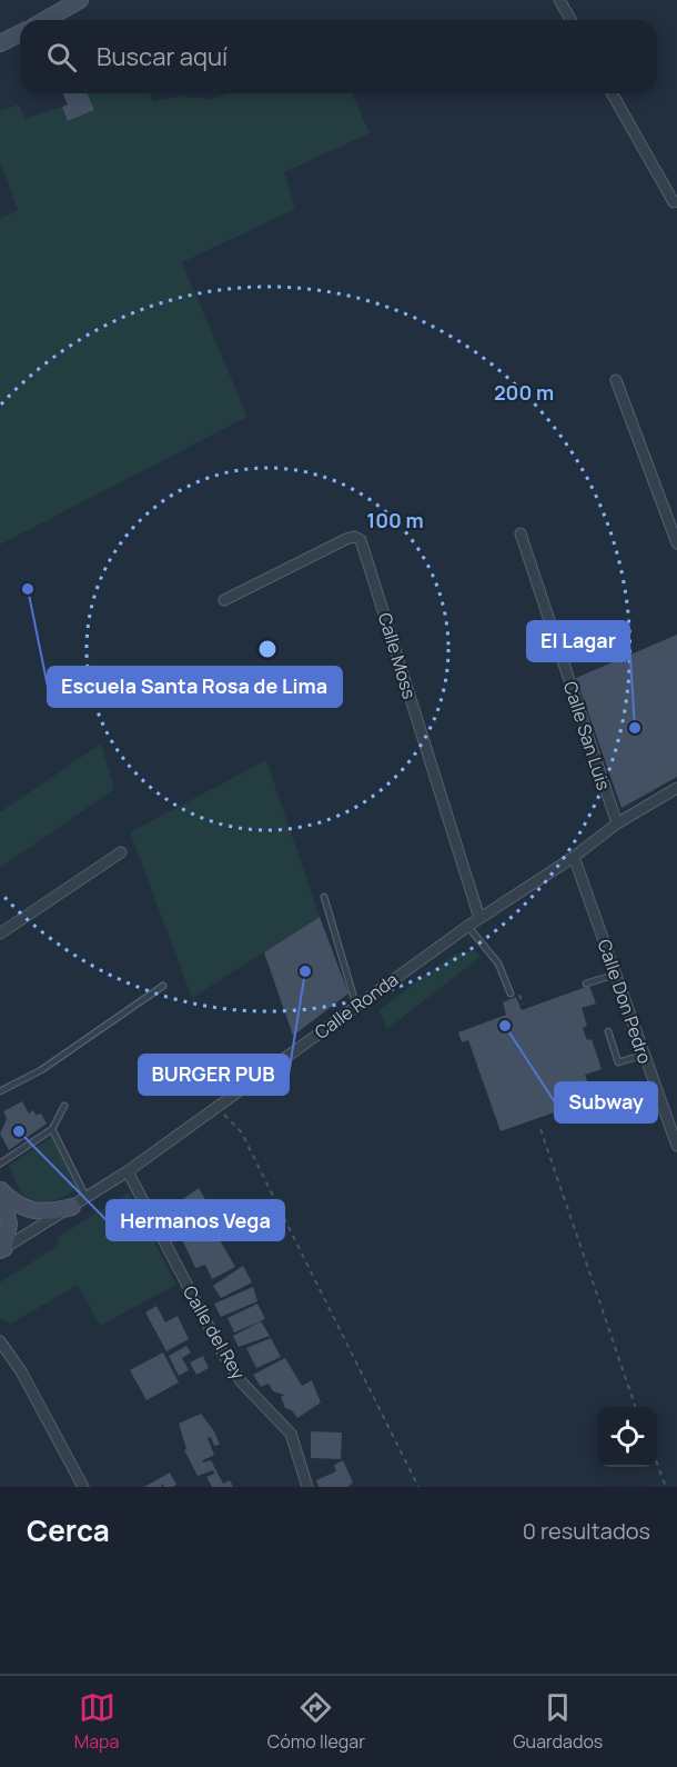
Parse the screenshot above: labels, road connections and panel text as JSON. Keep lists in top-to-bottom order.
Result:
{
  "streets": {
    "street": [
      "Calle Moss",
      "Calle San Luis",
      "Calle Don Pedro",
      "Calle Ronda",
      "Calle del Rey"
    ]
  },
  "crossings": [
    ["Calle Moss", "Calle Ronda"],
    ["Calle San Luis", "Calle Ronda"],
    ["Calle Don Pedro", "Calle Ronda"],
    ["Calle Ronda", "Calle del Rey"]
  ],
  "places": [
    "Escuela Santa Rosa de Lima",
    "El Lagar",
    "BURGER PUB",
    "Subway",
    "Hermanos Vega"
  ],
  "page": {
    "search": "Buscar aquí",
    "heading": ["Cerca", "0 resultados"],
    "nav": ["Mapa", "Cómo llegar", "Guardados"]
  },
  "rings": ["200 m", "100 m"]
}
